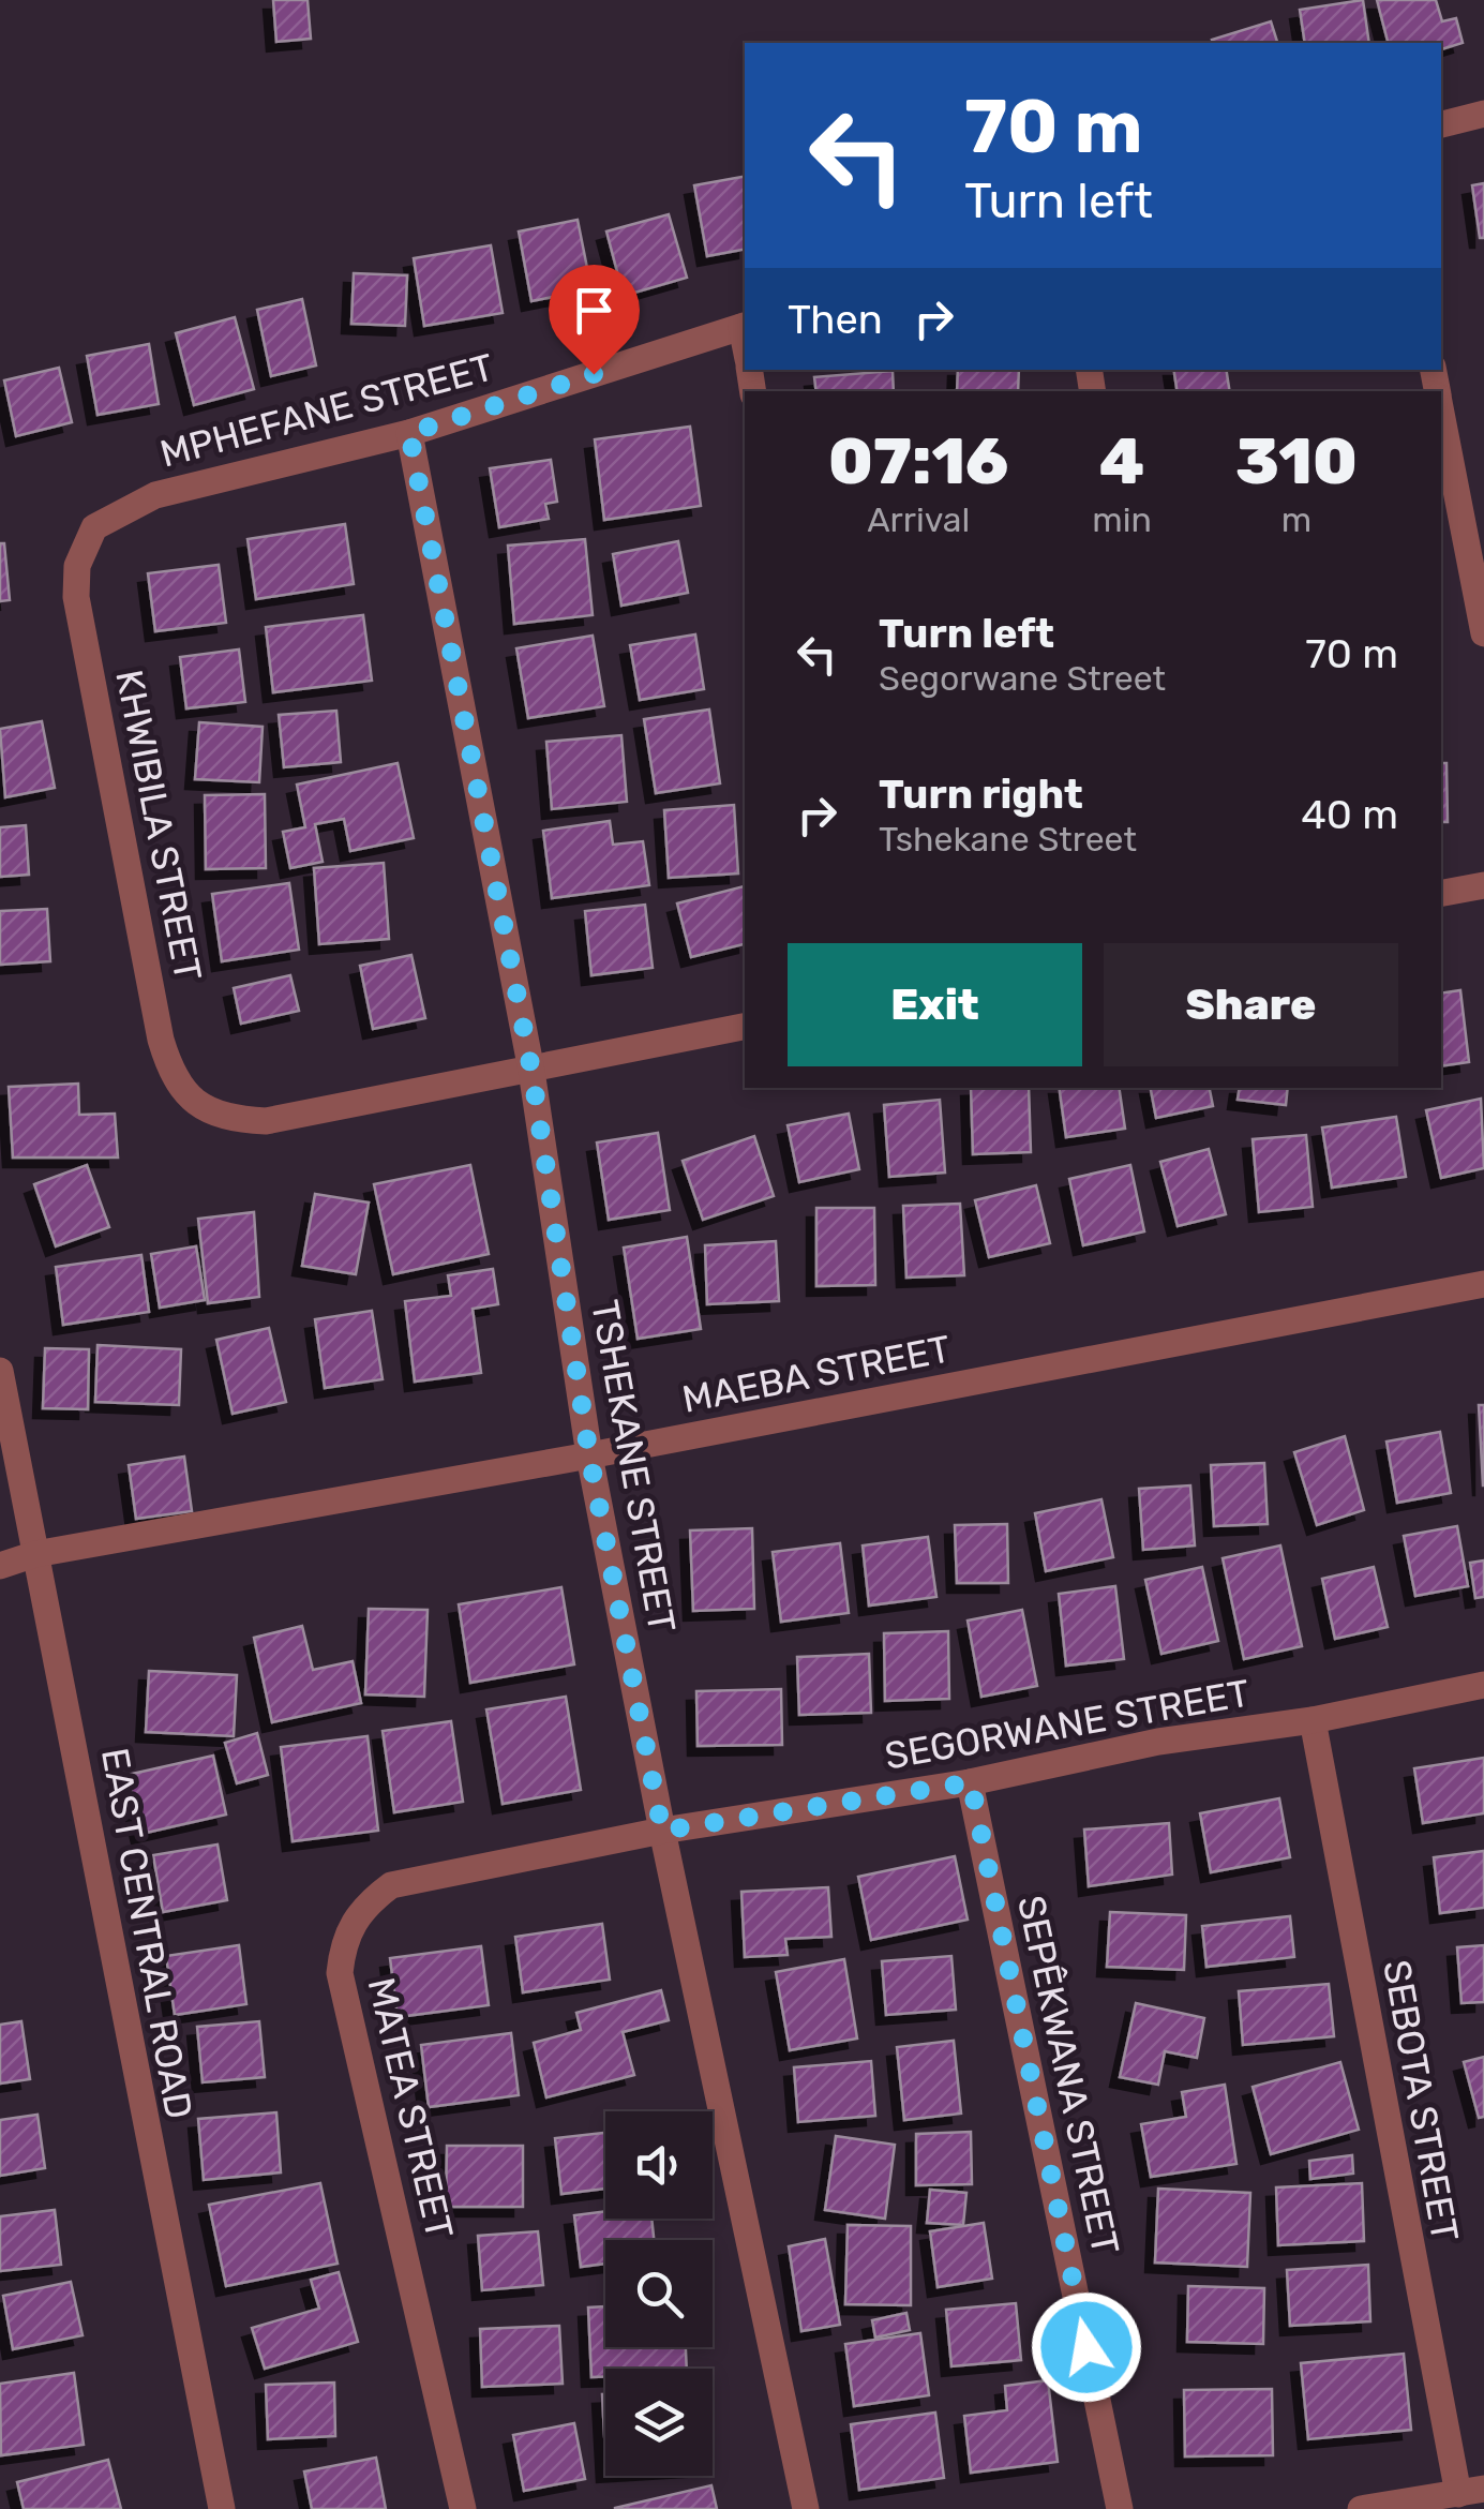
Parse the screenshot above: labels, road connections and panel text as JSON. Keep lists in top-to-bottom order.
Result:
{
  "streets": {
    "street": [
      "MPHEFANE STREET",
      "KHWIBILA STREET",
      "MAEBA STREET",
      "TSHEKANE STREET",
      "SEGORWANE STREET",
      "EAST CENTRAL ROAD",
      "SEPÊKWANA STREET",
      "SEBOTA STREET",
      "MATEA STREET"
    ]
  },
  "crossings": [
    ["MPHEFANE STREET", "KHWIBILA STREET"],
    ["MPHEFANE STREET", "TSHEKANE STREET"],
    ["KHWIBILA STREET", "TSHEKANE STREET"],
    ["MAEBA STREET", "TSHEKANE STREET"],
    ["MAEBA STREET", "EAST CENTRAL ROAD"],
    ["TSHEKANE STREET", "SEGORWANE STREET"],
    ["TSHEKANE STREET", "MATEA STREET"],
    ["SEGORWANE STREET", "SEPÊKWANA STREET"],
    ["SEGORWANE STREET", "SEBOTA STREET"],
    ["SEGORWANE STREET", "MATEA STREET"]
  ],
  "page": {
    "turn": ["70 m", "Turn left"],
    "then": "Then",
    "eta": [
      "07:16",
      "Arrival",
      "4",
      "min",
      "310",
      "m"
    ],
    "list": [
      {
        "name": "Turn left",
        "note": "Segorwane Street",
        "value": "70 m"
      },
      {
        "name": "Turn right",
        "note": "Tshekane Street",
        "value": "40 m"
      }
    ],
    "buttons": ["Exit", "Share"]
  }
}
